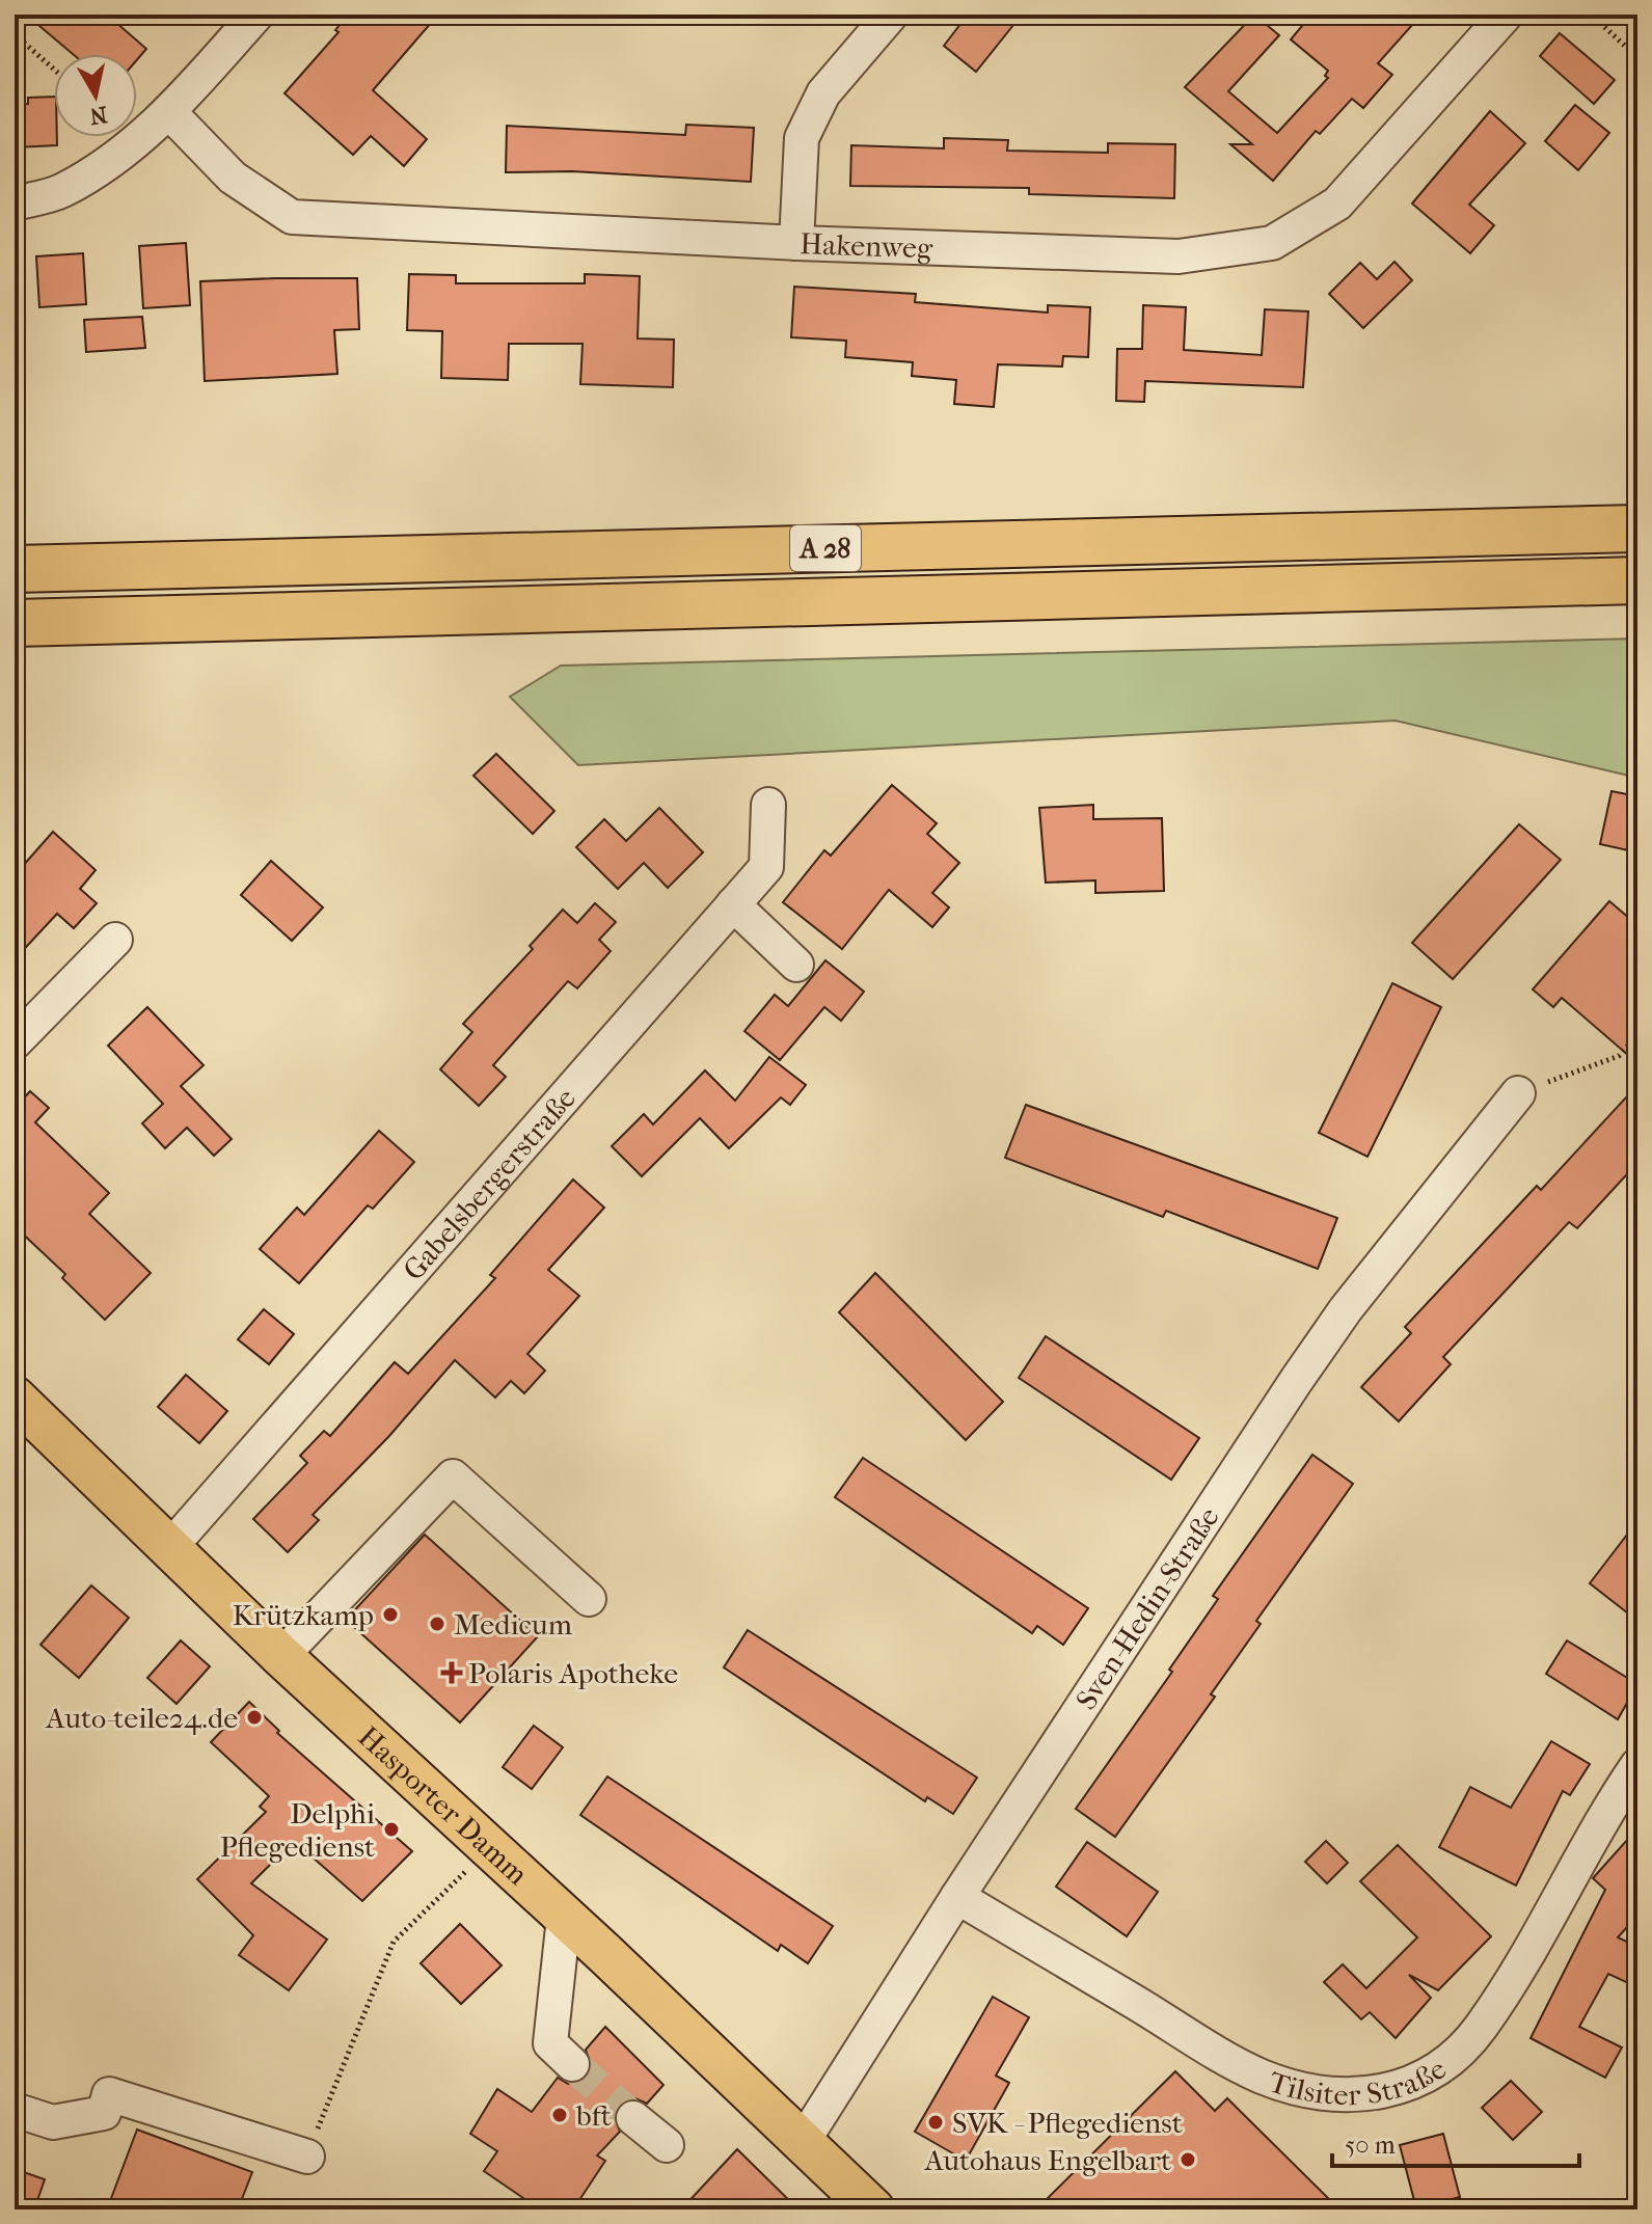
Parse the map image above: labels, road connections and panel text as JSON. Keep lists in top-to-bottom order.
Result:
{
  "streets": {
    "highway": ["A 28"],
    "main road": ["Hasporter Damm"],
    "street": [
      "Hakenweg",
      "Gabelsbergerstraße",
      "Sven-Hedin-Straße",
      "Tilsiter Straße"
    ]
  },
  "crossings": [
    ["Gabelsbergerstraße", "Hasporter Damm"],
    ["Sven-Hedin-Straße", "Hasporter Damm"],
    ["Sven-Hedin-Straße", "Tilsiter Straße"]
  ],
  "places": {
    "other": [
      "Krützkamp",
      "Medicum",
      "Auto-teile24.de",
      "Delphi Pflegedienst",
      "bft",
      "SVK - Pflegedienst",
      "Autohaus Engelbart"
    ],
    "health": ["Polaris Apotheke"]
  },
  "scale_bar": "50 m",
  "north": "bottom"
}
